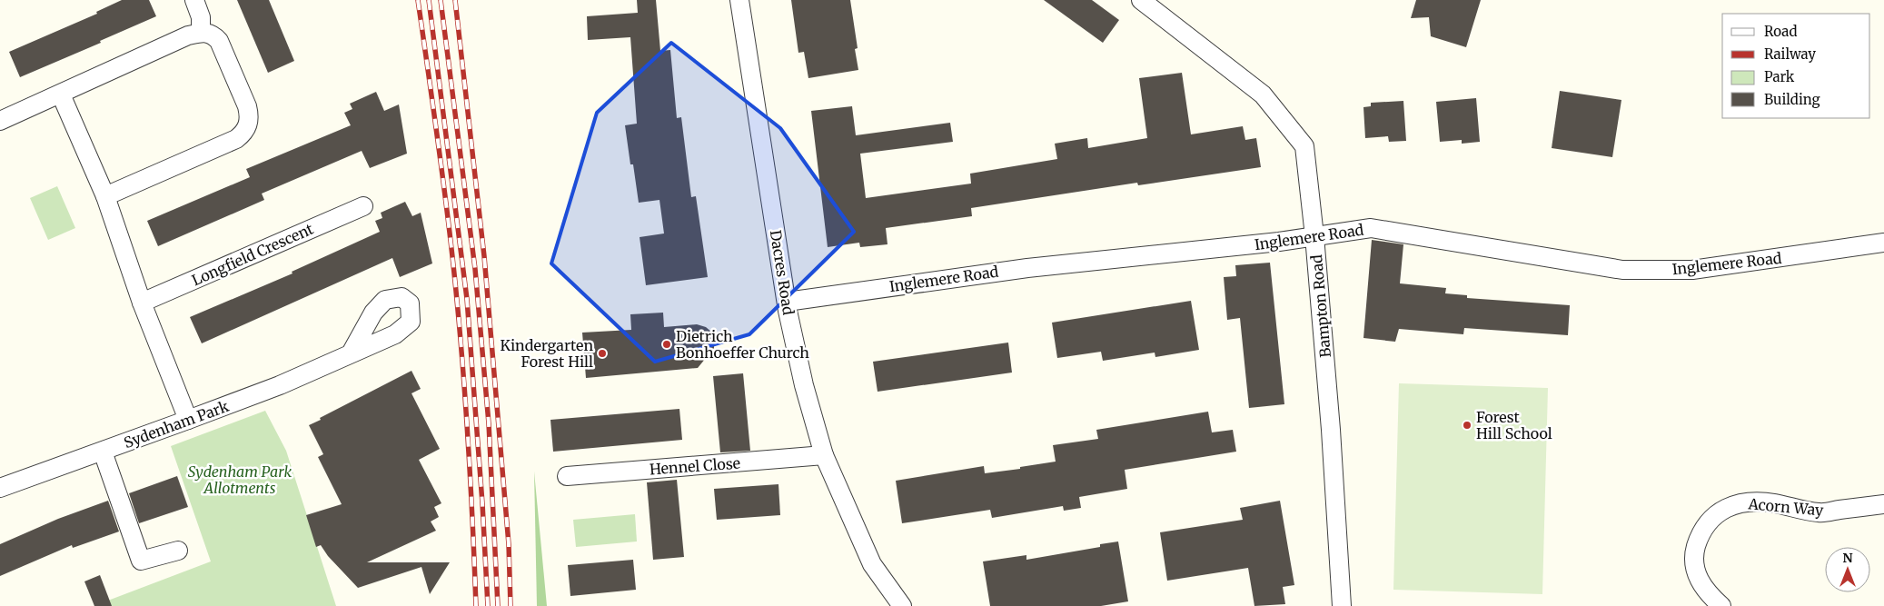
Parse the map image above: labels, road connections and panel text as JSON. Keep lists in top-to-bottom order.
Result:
{
  "streets": {
    "street": [
      "Inglemere Road",
      "Longfield Crescent",
      "Dacres Road",
      "Bampton Road",
      "Sydenham Park",
      "Hennel Close",
      "Acorn Way"
    ]
  },
  "crossings": [
    ["Inglemere Road", "Dacres Road"],
    ["Inglemere Road", "Bampton Road"],
    ["Dacres Road", "Hennel Close"]
  ],
  "parks": ["Sydenham Park Allotments"],
  "places": ["Dietrich Bonhoeffer Church", "Kindergarten Forest Hill", "Forest Hill School"],
  "legend": [
    "Road",
    "Railway",
    "Park",
    "Building"
  ],
  "north": "top"
}
